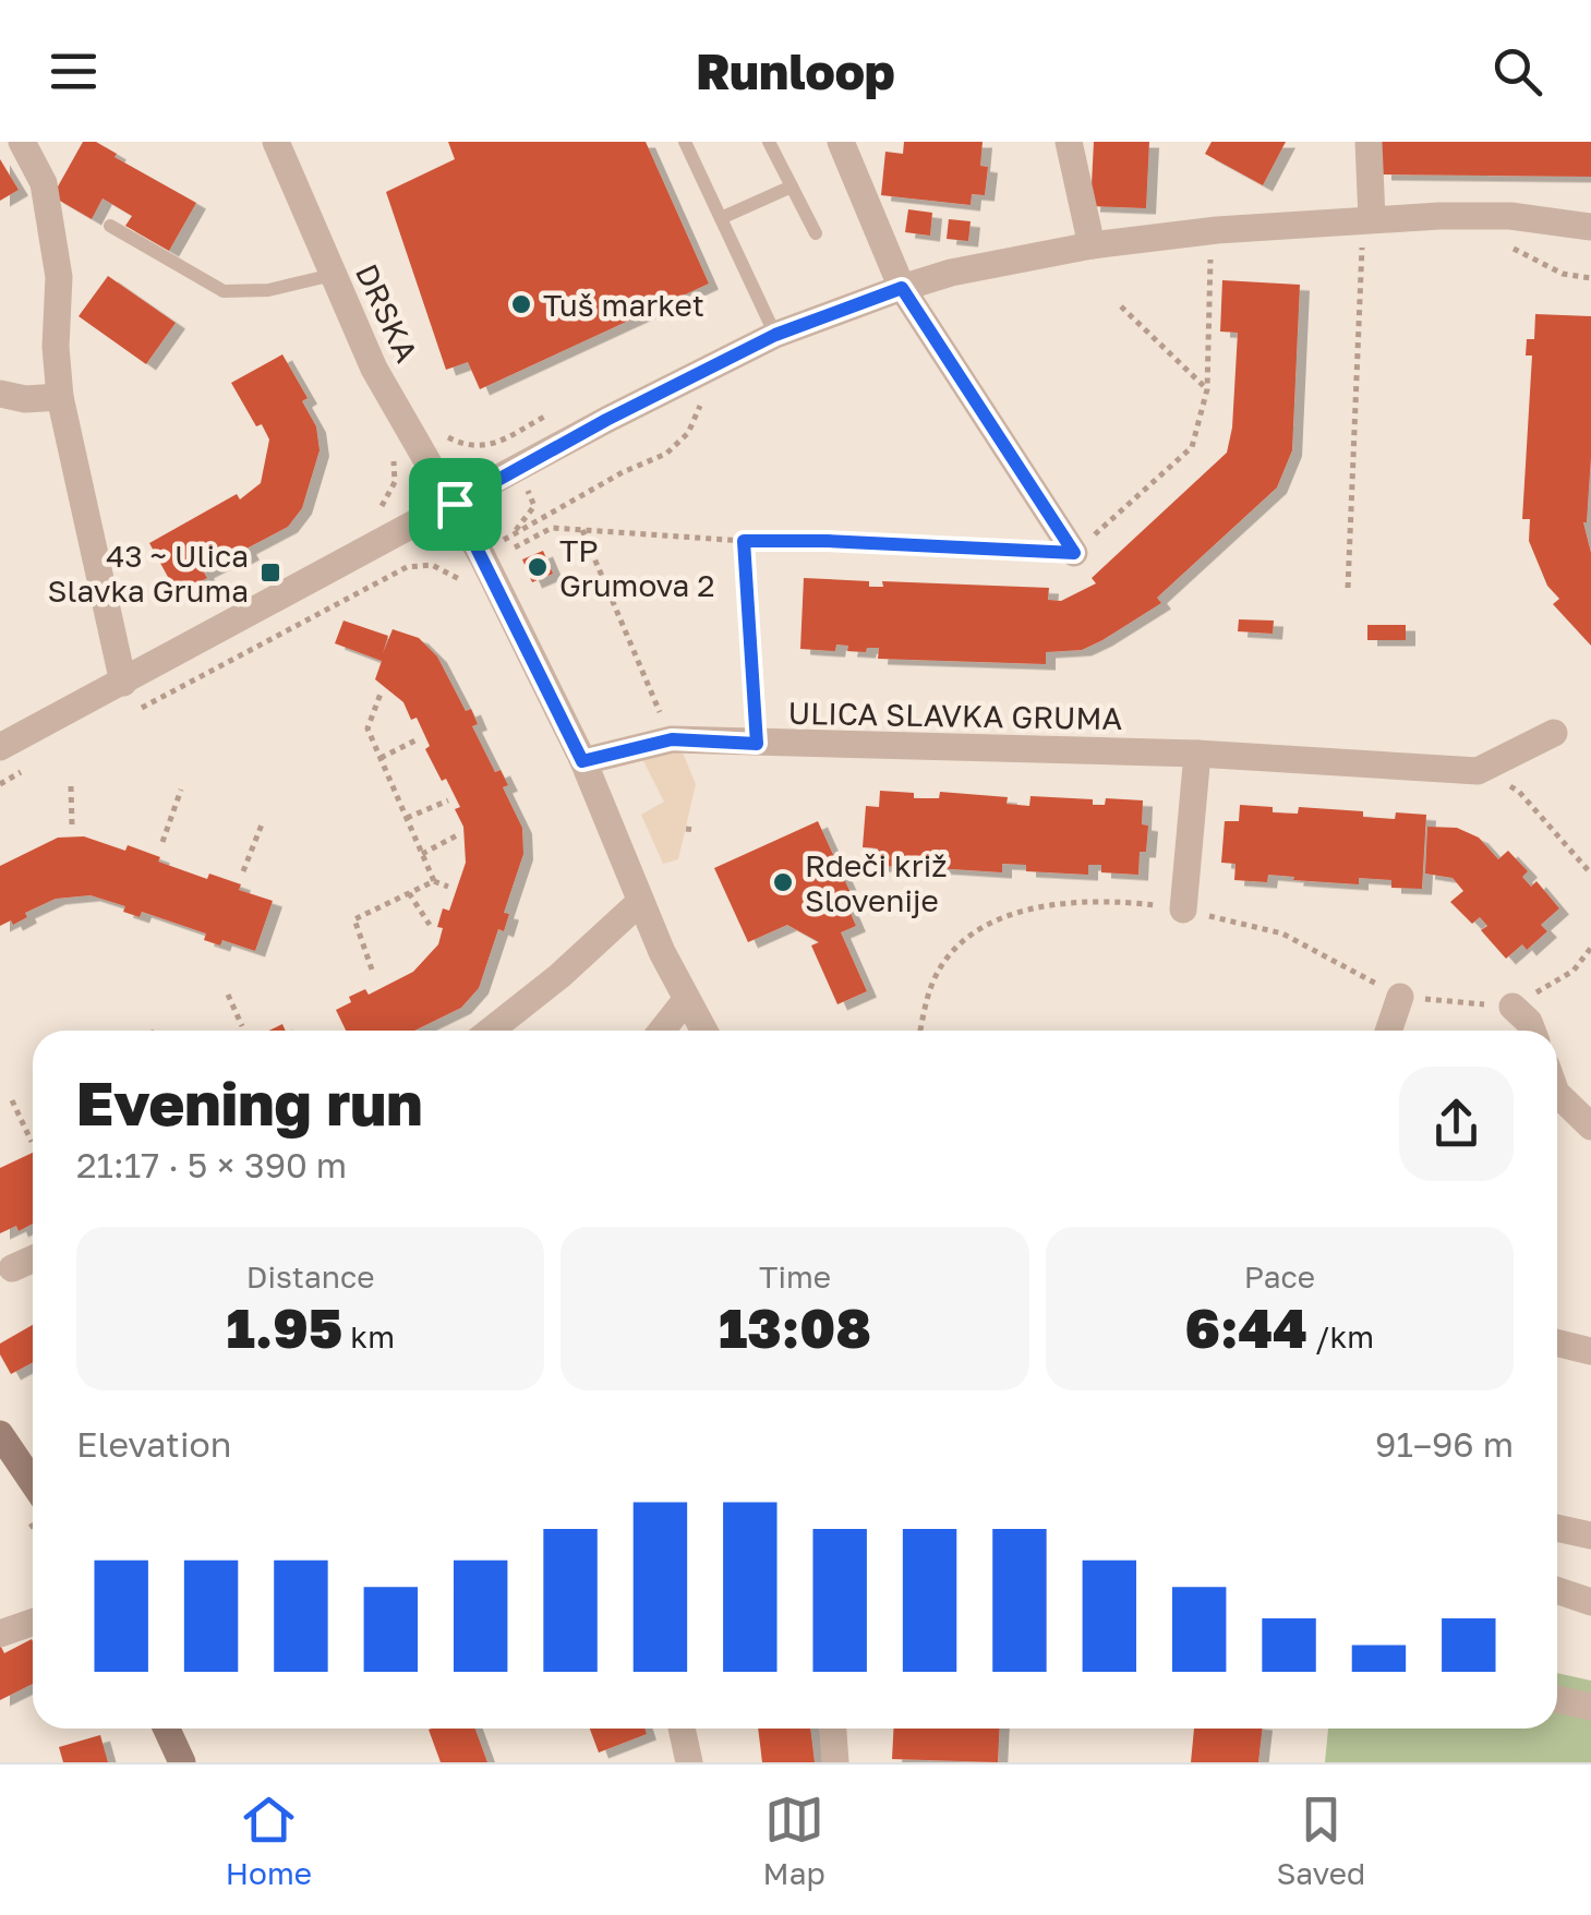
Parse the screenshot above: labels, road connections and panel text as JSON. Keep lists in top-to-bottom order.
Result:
{
  "streets": {
    "street": ["DRSKA", "ULICA SLAVKA GRUMA"]
  },
  "places": {
    "other": ["Tuš market", "TP Grumova 2", "Rdeči križ Slovenije"],
    "transit": ["43 ~ Ulica Slavka Gruma"]
  },
  "page": {
    "header": "Runloop",
    "heading": ["Evening run", "21:17 · 5 × 390 m"],
    "stats": [
      ["Distance", "1.95 km"],
      ["Time", "13:08"],
      ["Pace", "6:44 /km"]
    ],
    "chart": ["Elevation", "91–96 m"],
    "tabs": ["Home", "Map", "Saved"]
  }
}
